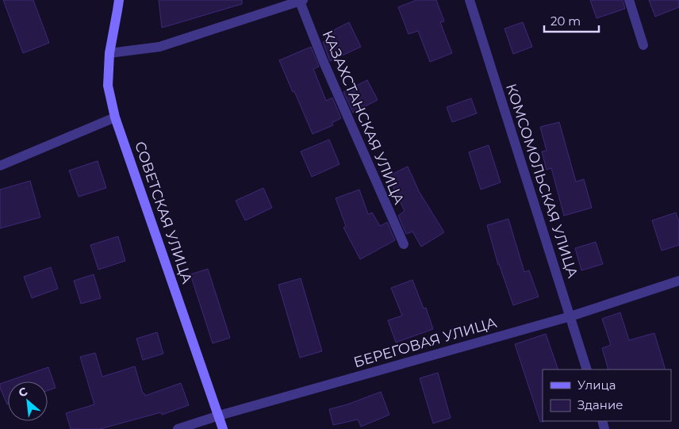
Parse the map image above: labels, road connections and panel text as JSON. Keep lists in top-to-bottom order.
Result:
{
  "streets": {
    "main road": ["СОВЕТСКАЯ УЛИЦА"],
    "street": ["КАЗАХСТАНСКАЯ УЛИЦА", "КОМСОМОЛЬСКАЯ УЛИЦА", "БЕРЕГОВАЯ УЛИЦА"]
  },
  "crossings": [
    ["КАЗАХСТАНСКАЯ УЛИЦА", "СОВЕТСКАЯ УЛИЦА"],
    ["КОМСОМОЛЬСКАЯ УЛИЦА", "БЕРЕГОВАЯ УЛИЦА"],
    ["СОВЕТСКАЯ УЛИЦА", "БЕРЕГОВАЯ УЛИЦА"]
  ],
  "legend": ["Улица", "Здание"],
  "scale_bar": "20 m",
  "north": "top left"
}
